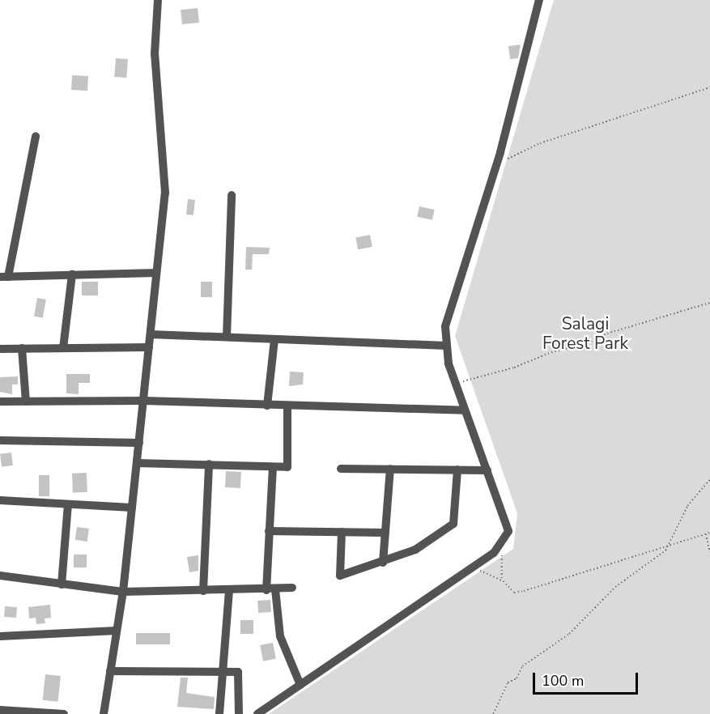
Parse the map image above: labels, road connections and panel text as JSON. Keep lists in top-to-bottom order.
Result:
{
  "parks": ["Salagi Forest Park"],
  "scale_bar": "100 m"
}
